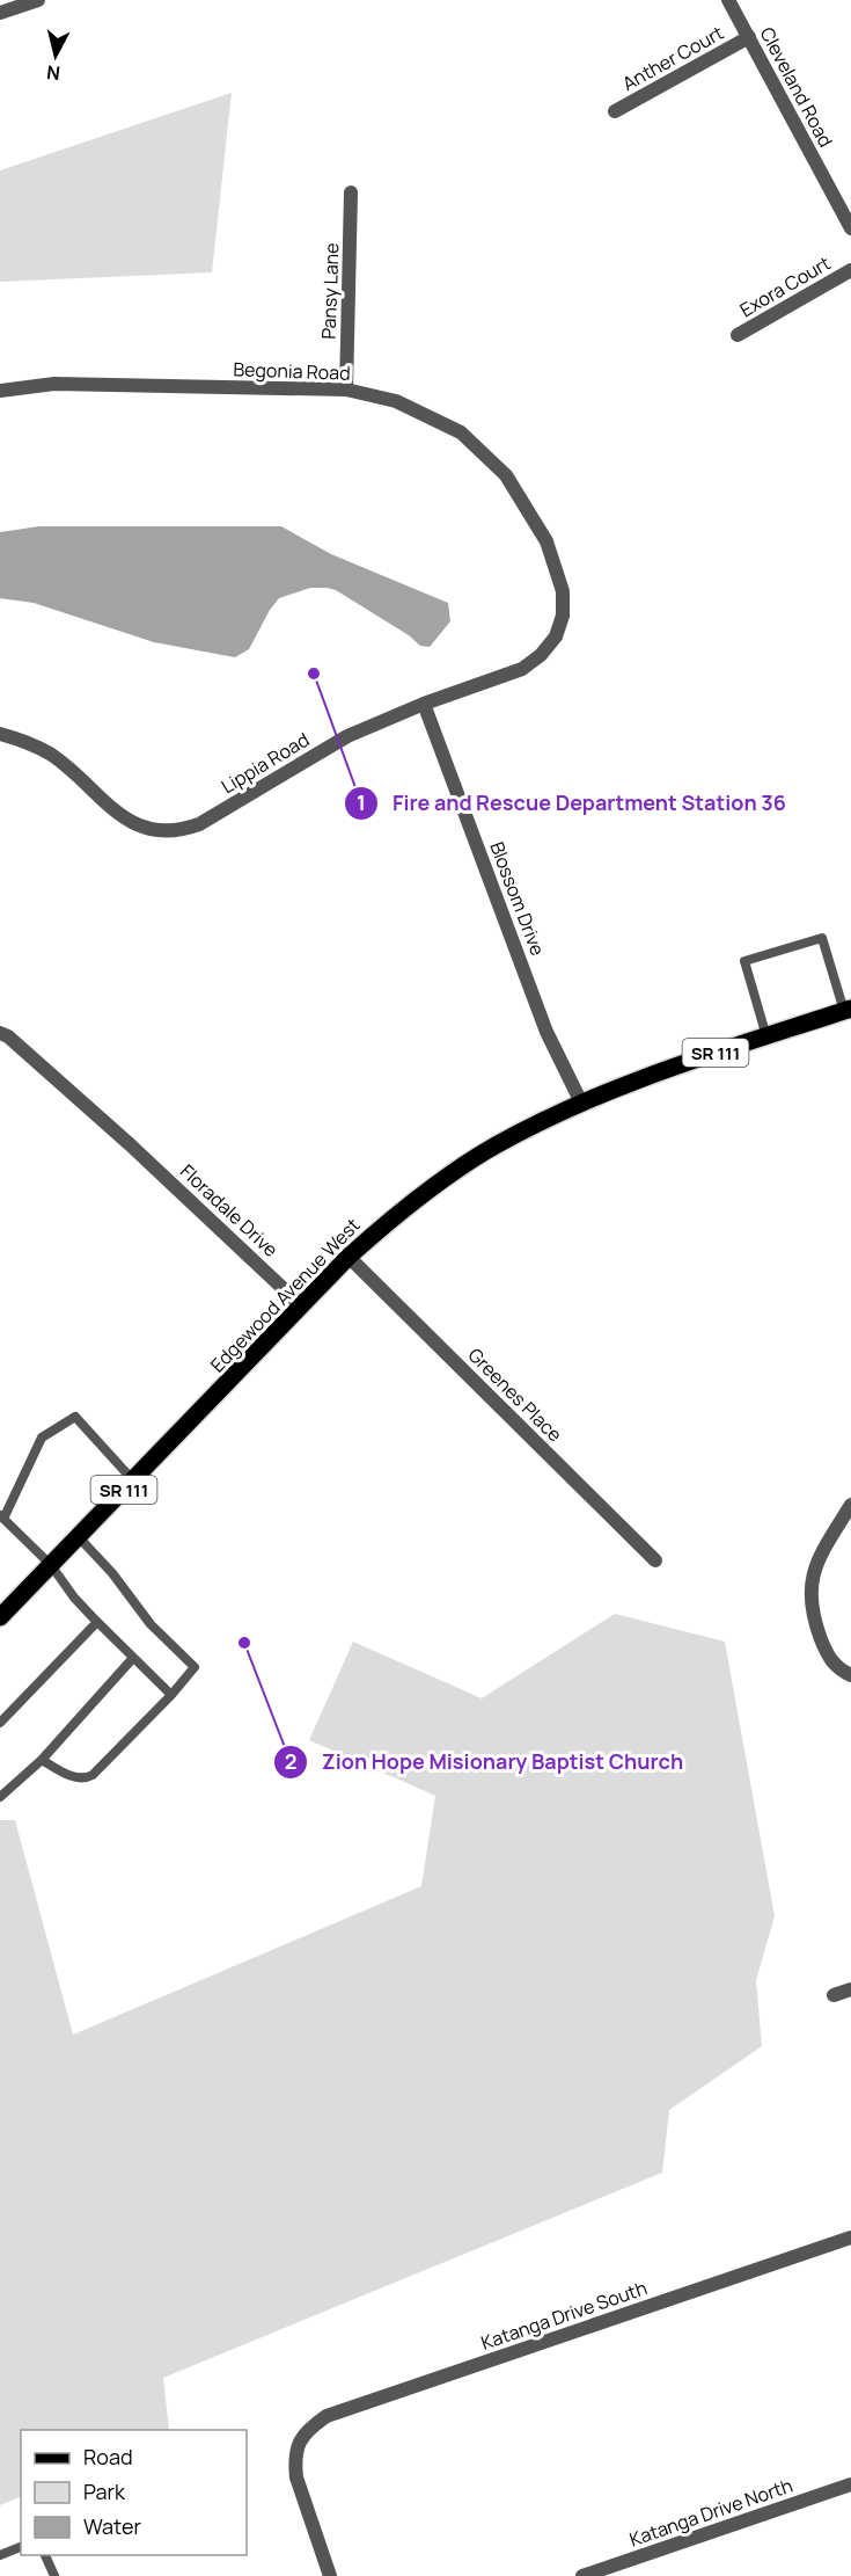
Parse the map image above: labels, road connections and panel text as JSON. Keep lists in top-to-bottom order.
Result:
{
  "streets": {
    "main road": ["SR 111", "Edgewood Avenue West"],
    "street": [
      "Anther Court",
      "Cleveland Road",
      "Exora Court",
      "Pansy Lane",
      "Begonia Road",
      "Lippia Road",
      "Blossom Drive",
      "Floradale Drive",
      "Greenes Place",
      "Katanga Drive South",
      "Katanga Drive North"
    ]
  },
  "crossings": [
    ["Anther Court", "Cleveland Road"],
    ["Pansy Lane", "Begonia Road"],
    ["Begonia Road", "Lippia Road"],
    ["Lippia Road", "Blossom Drive"],
    ["Blossom Drive", "Edgewood Avenue West"],
    ["Floradale Drive", "Edgewood Avenue West"],
    ["Edgewood Avenue West", "Greenes Place"]
  ],
  "places": ["Fire and Rescue Department Station 36", "Zion Hope Misionary Baptist Church"],
  "legend": ["Road", "Park", "Water"],
  "north": "bottom"
}
